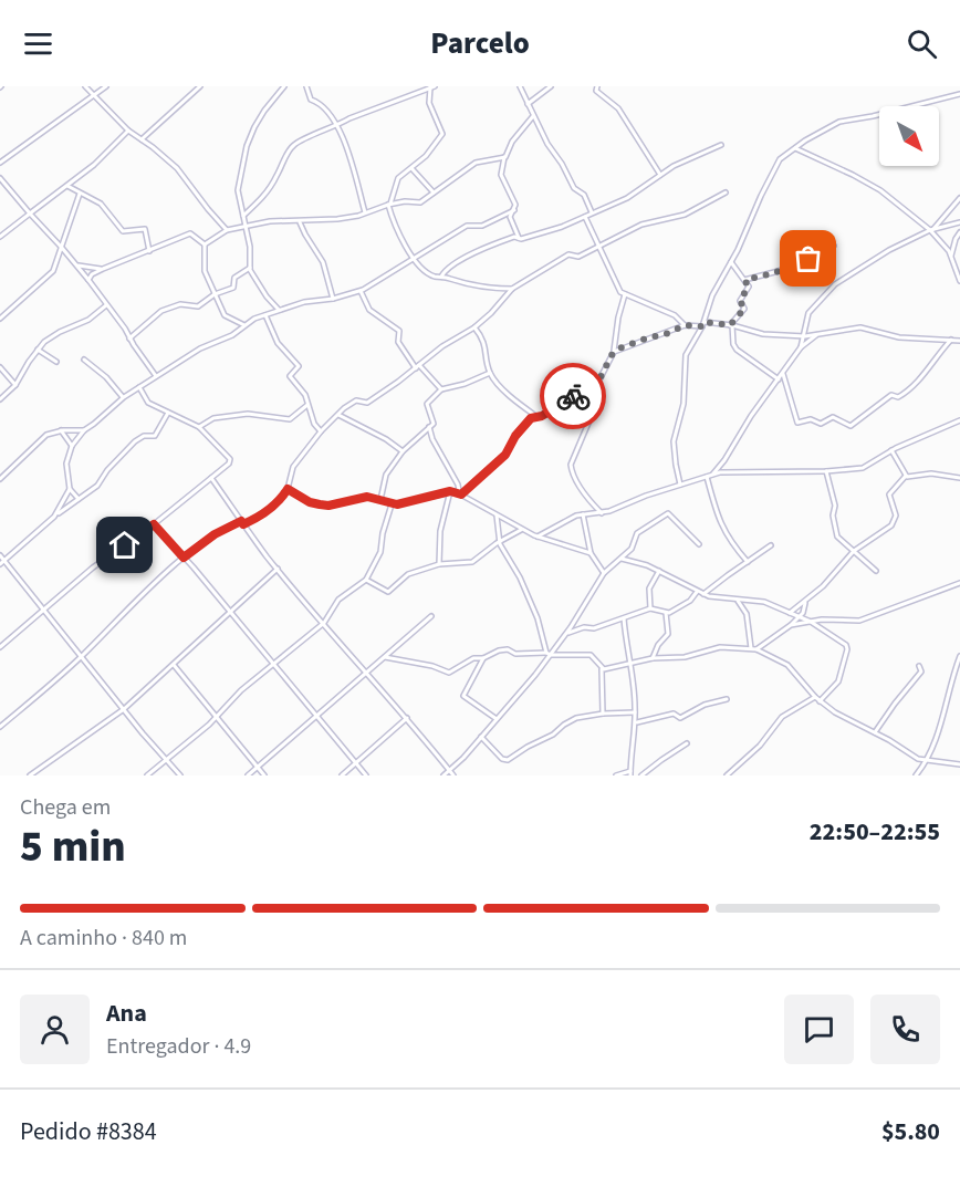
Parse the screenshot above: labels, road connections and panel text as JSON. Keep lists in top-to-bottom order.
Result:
{
  "north": "bottom right",
  "page": {
    "header": "Parcelo",
    "heading": ["5 min", "Chega em", "22:50–22:55"],
    "panel": [
      "Ana",
      "Entregador · 4.9",
      "Pedido #8384",
      "$5.80"
    ],
    "bar": "A caminho · 840 m"
  }
}
